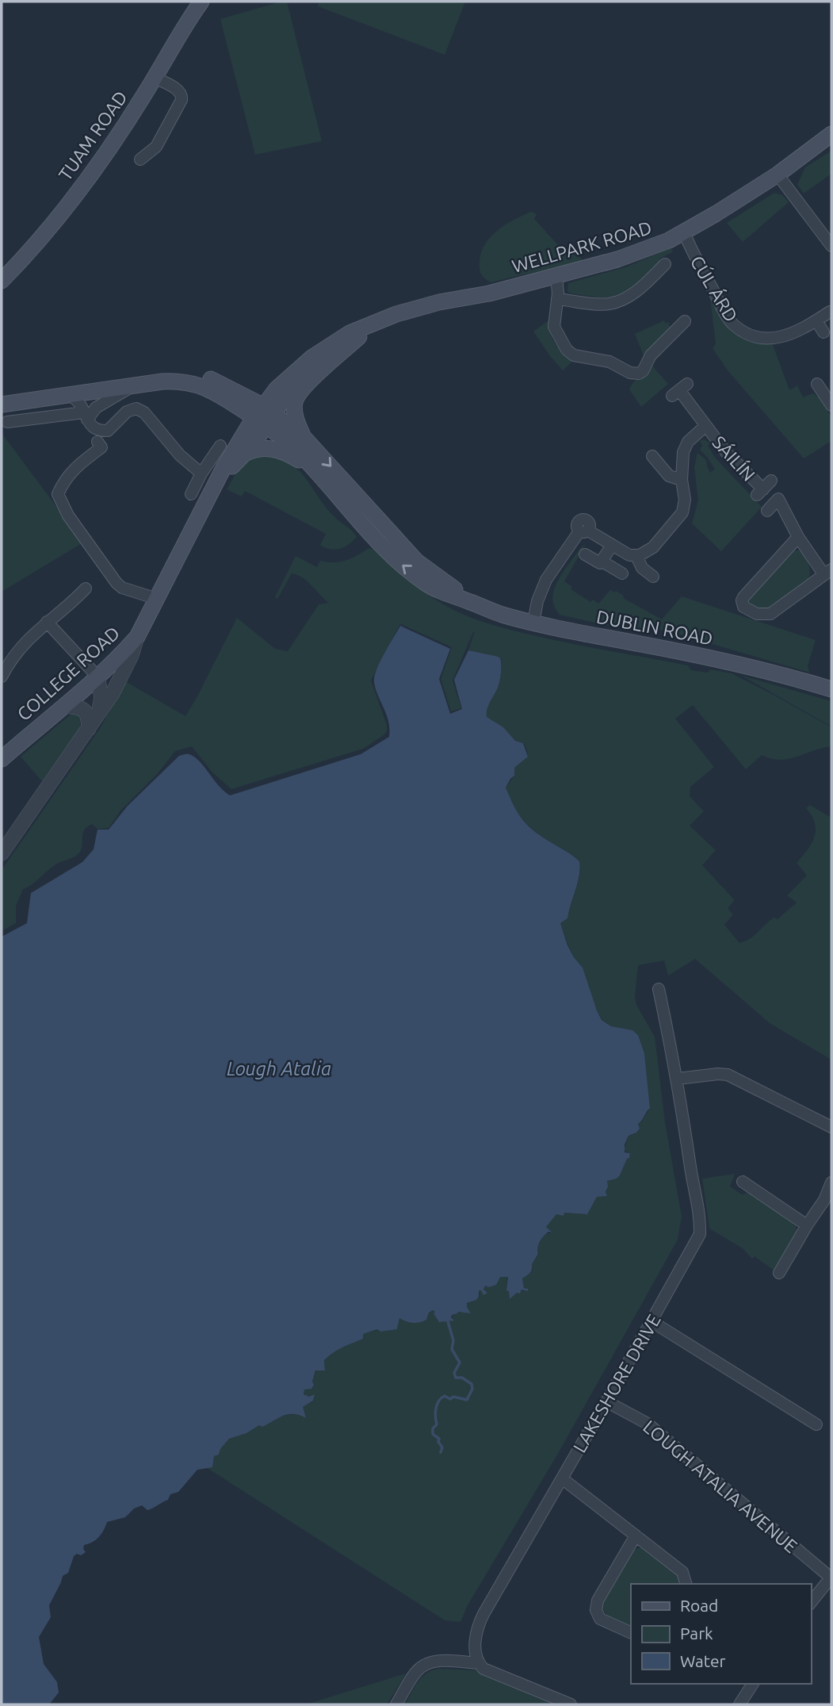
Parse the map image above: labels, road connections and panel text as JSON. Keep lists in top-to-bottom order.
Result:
{
  "streets": {
    "main road": [
      "TUAM ROAD",
      "WELLPARK ROAD",
      "DUBLIN ROAD",
      "COLLEGE ROAD"
    ],
    "street": [
      "CÚL ÁRD",
      "SÁILÍN",
      "LAKESHORE DRIVE",
      "LOUGH ATALIA AVENUE"
    ]
  },
  "crossings": [
    ["WELLPARK ROAD", "CÚL ÁRD"],
    ["WELLPARK ROAD", "DUBLIN ROAD"],
    ["WELLPARK ROAD", "COLLEGE ROAD"],
    ["DUBLIN ROAD", "COLLEGE ROAD"],
    ["LAKESHORE DRIVE", "LOUGH ATALIA AVENUE"]
  ],
  "water": ["Lough Atalia"],
  "legend": ["Road", "Park", "Water"]
}
